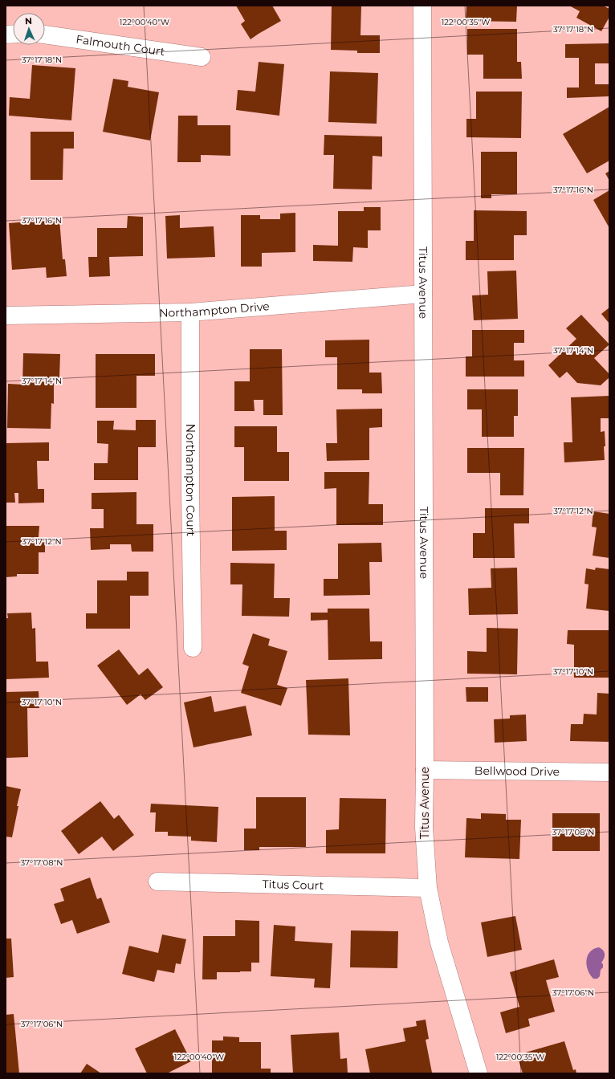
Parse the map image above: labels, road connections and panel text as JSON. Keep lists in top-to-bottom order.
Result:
{
  "streets": {
    "street": [
      "Falmouth Court",
      "Titus Avenue",
      "Northampton Drive",
      "Northampton Court",
      "Bellwood Drive",
      "Titus Court"
    ]
  },
  "crossings": [
    ["Titus Avenue", "Northampton Drive"],
    ["Titus Avenue", "Bellwood Drive"],
    ["Titus Avenue", "Titus Court"],
    ["Northampton Drive", "Northampton Court"]
  ],
  "north": "top",
  "coordinates": [
    "122°00'40\"W",
    "122°00'35\"W",
    "37°17'18\"N",
    "37°17'16\"N",
    "37°17'14\"N",
    "37°17'12\"N",
    "37°17'10\"N",
    "37°17'08\"N",
    "37°17'06\"N"
  ]
}
